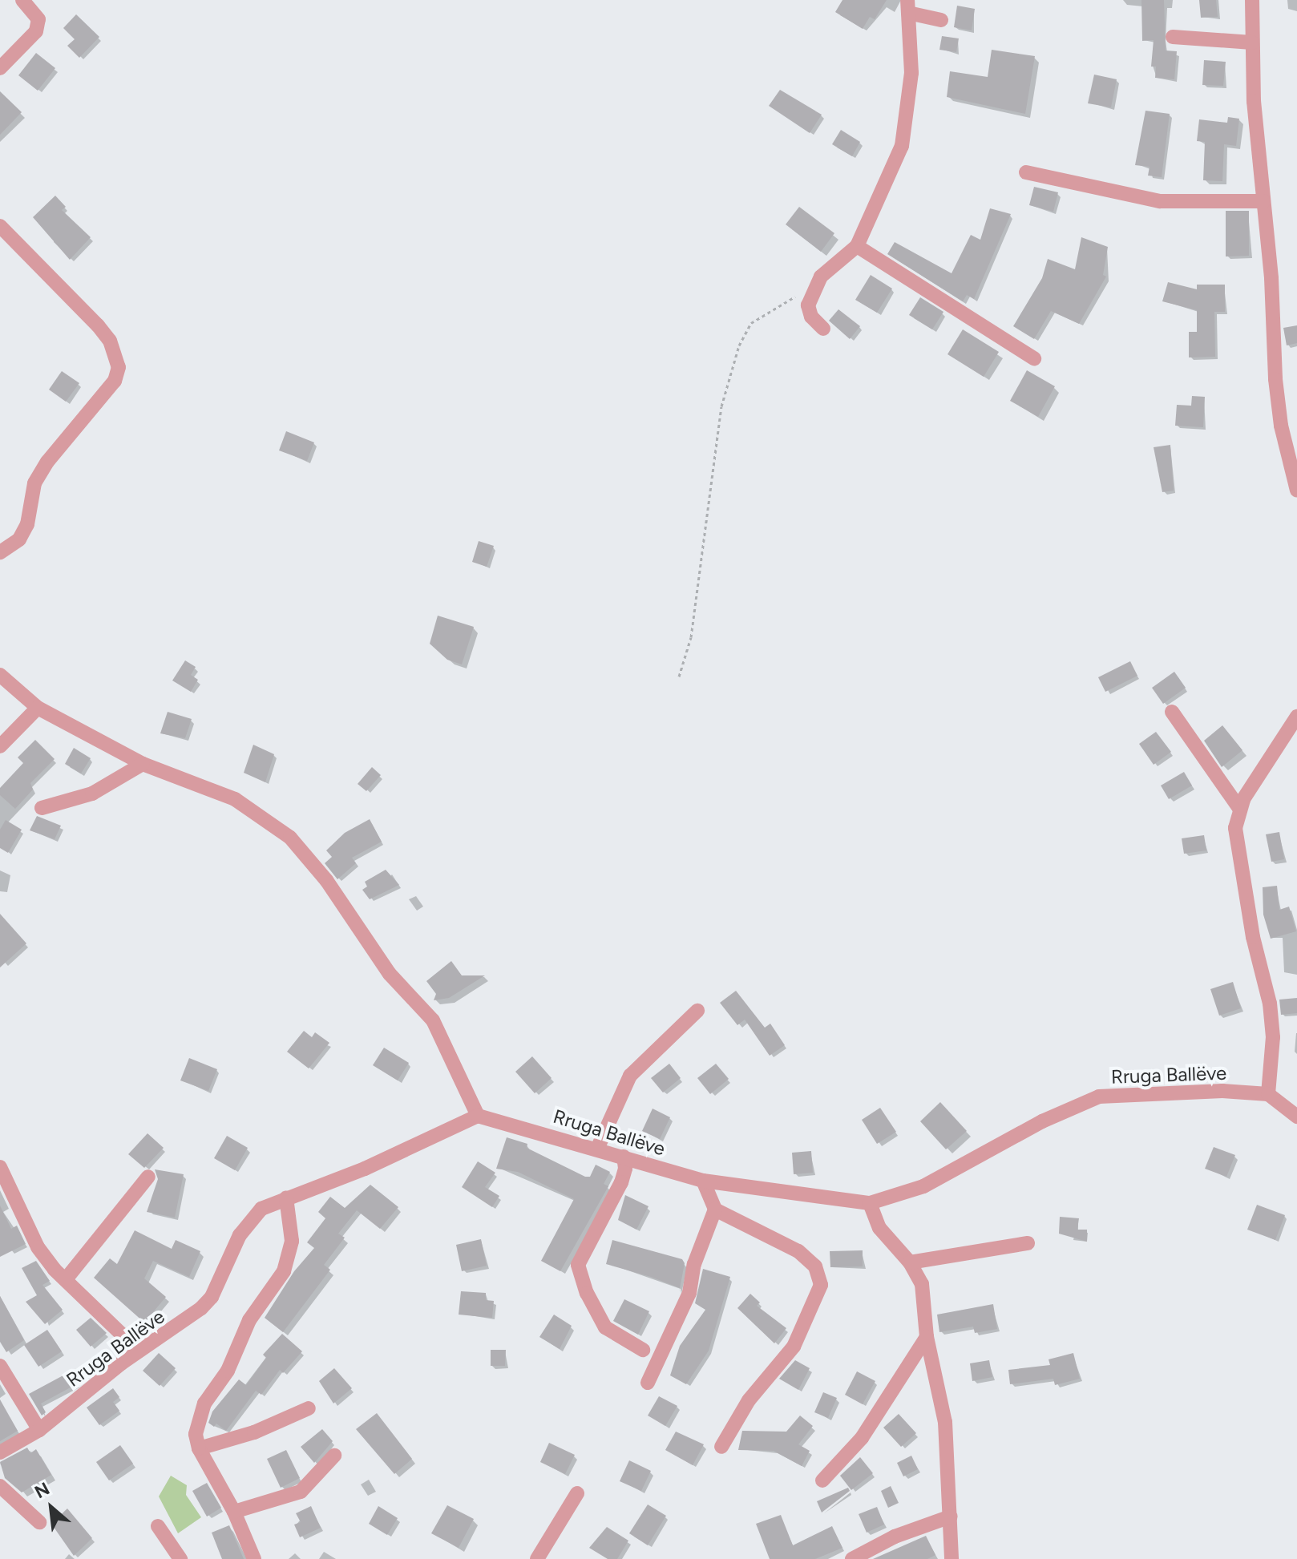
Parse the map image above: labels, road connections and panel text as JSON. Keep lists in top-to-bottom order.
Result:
{
  "streets": {
    "street": ["Rruga Ballëve"]
  },
  "north": "top left"
}
